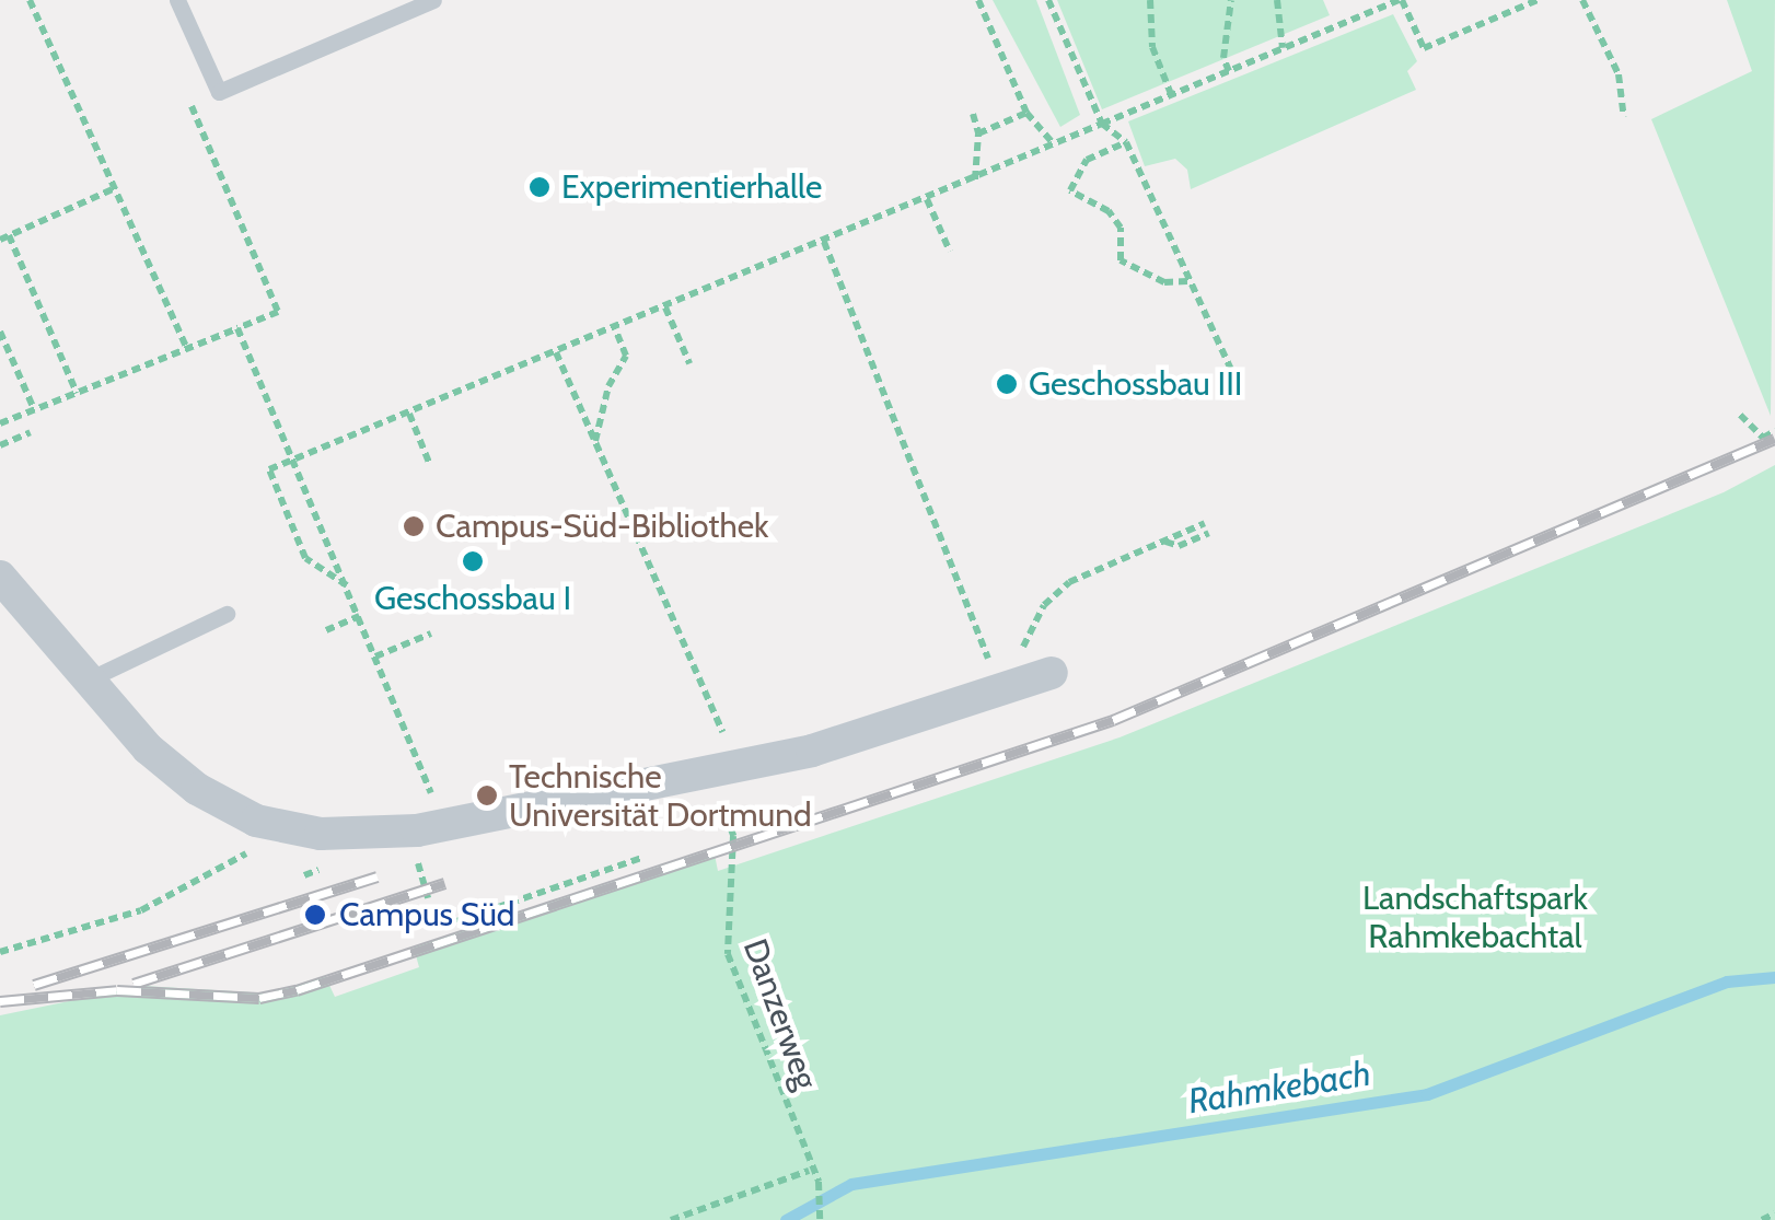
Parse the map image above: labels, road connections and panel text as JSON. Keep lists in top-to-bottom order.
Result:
{
  "streets": {
    "path": ["Danzerweg"]
  },
  "water": ["Rahmkebach"],
  "parks": ["Landschaftspark Rahmkebachtal"],
  "places": [
    "Experimentierhalle",
    "Geschossbau III",
    "Campus-Süd-Bibliothek",
    "Geschossbau I",
    "Technische Universität Dortmund",
    "Campus Süd"
  ]
}
